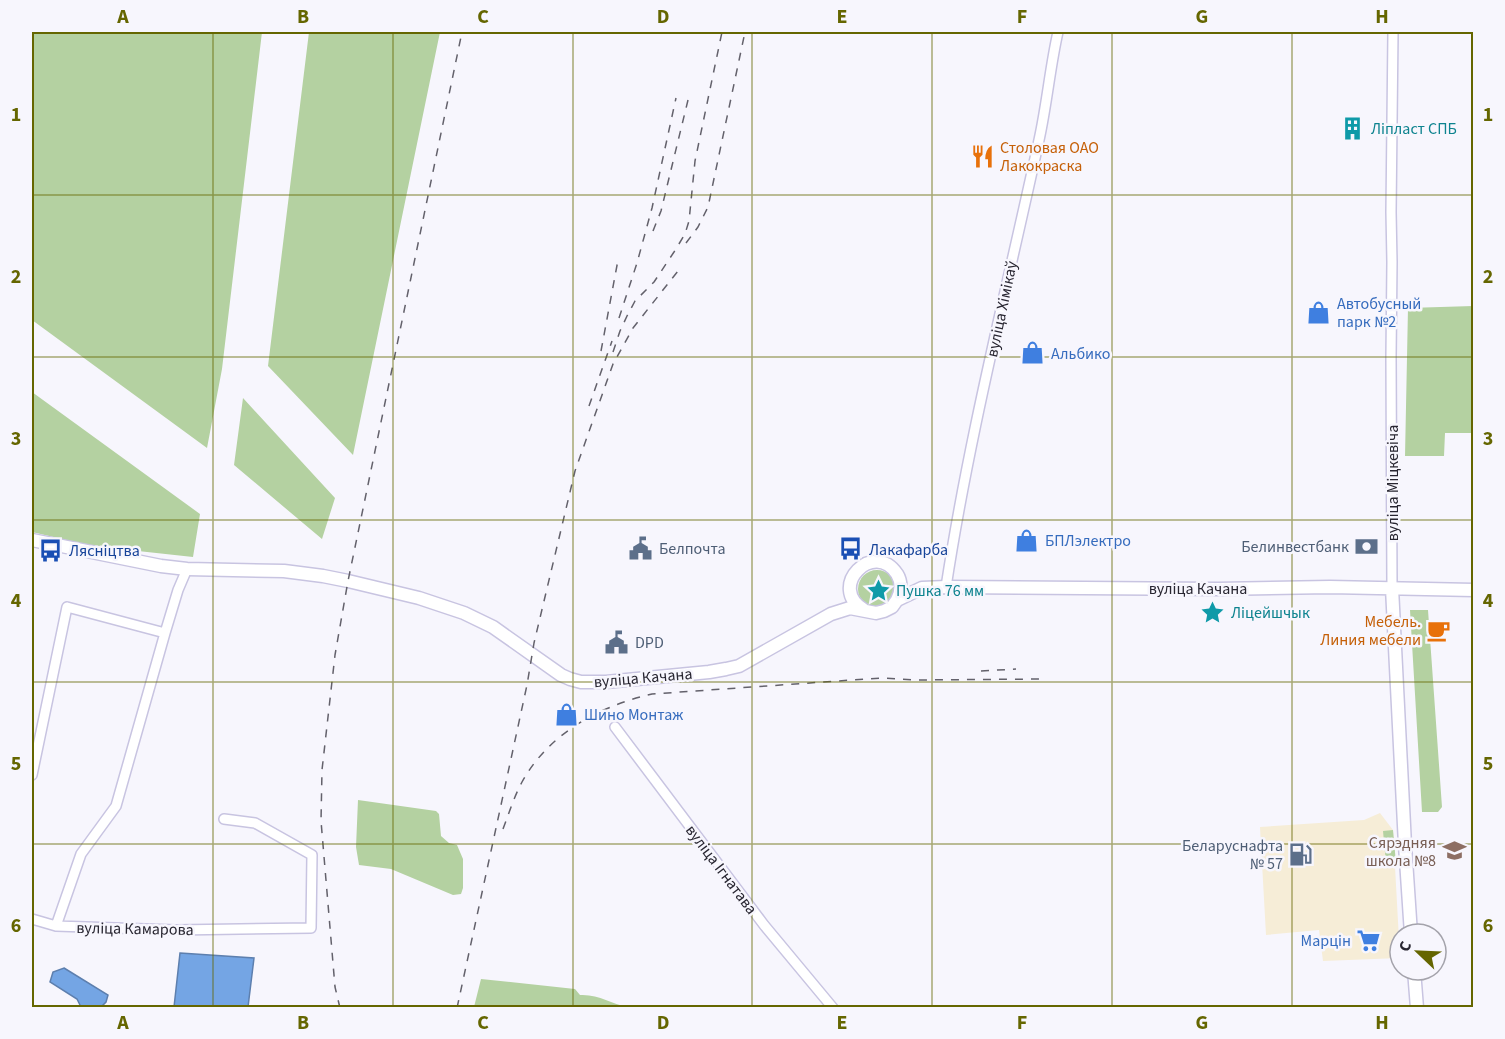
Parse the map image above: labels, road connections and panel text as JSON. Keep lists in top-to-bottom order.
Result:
{
  "streets": {
    "main road": ["вуліца Міцкевіча", "вуліца Качана"],
    "street": ["вуліца Хімікаў", "вуліца Ігнатава", "вуліца Камарова"]
  },
  "crossings": [
    ["вуліца Хімікаў", "вуліца Качана"],
    ["вуліца Міцкевіча", "вуліца Качана"],
    ["вуліца Качана", "вуліца Камарова"]
  ],
  "places": {
    "building": ["Ліпласт СПБ"],
    "restaurant": ["Столовая ОАО Лакокраска"],
    "shop": [
      "Автобусный парк №2",
      "Альбико",
      "БПЛэлектро",
      "Шино Монтаж"
    ],
    "bank": ["Белинвестбанк"],
    "public building": ["Белпочта", "DPD"],
    "bus stop": ["Лакафарба", "Лясніцтва"],
    "place": ["Пушка 76 мм", "Ліцейшчык"],
    "cafe": ["Мебель. Линия мебели"],
    "school or university": ["Сярэдняя школа №8"],
    "fuel station": ["Беларуснафта № 57"],
    "supermarket": ["Марцін"]
  },
  "north": "top left",
  "grid": {
    "columns": [
      "A",
      "B",
      "C",
      "D",
      "E",
      "F",
      "G",
      "H"
    ],
    "rows": [
      "1",
      "2",
      "3",
      "4",
      "5",
      "6"
    ]
  }
}
